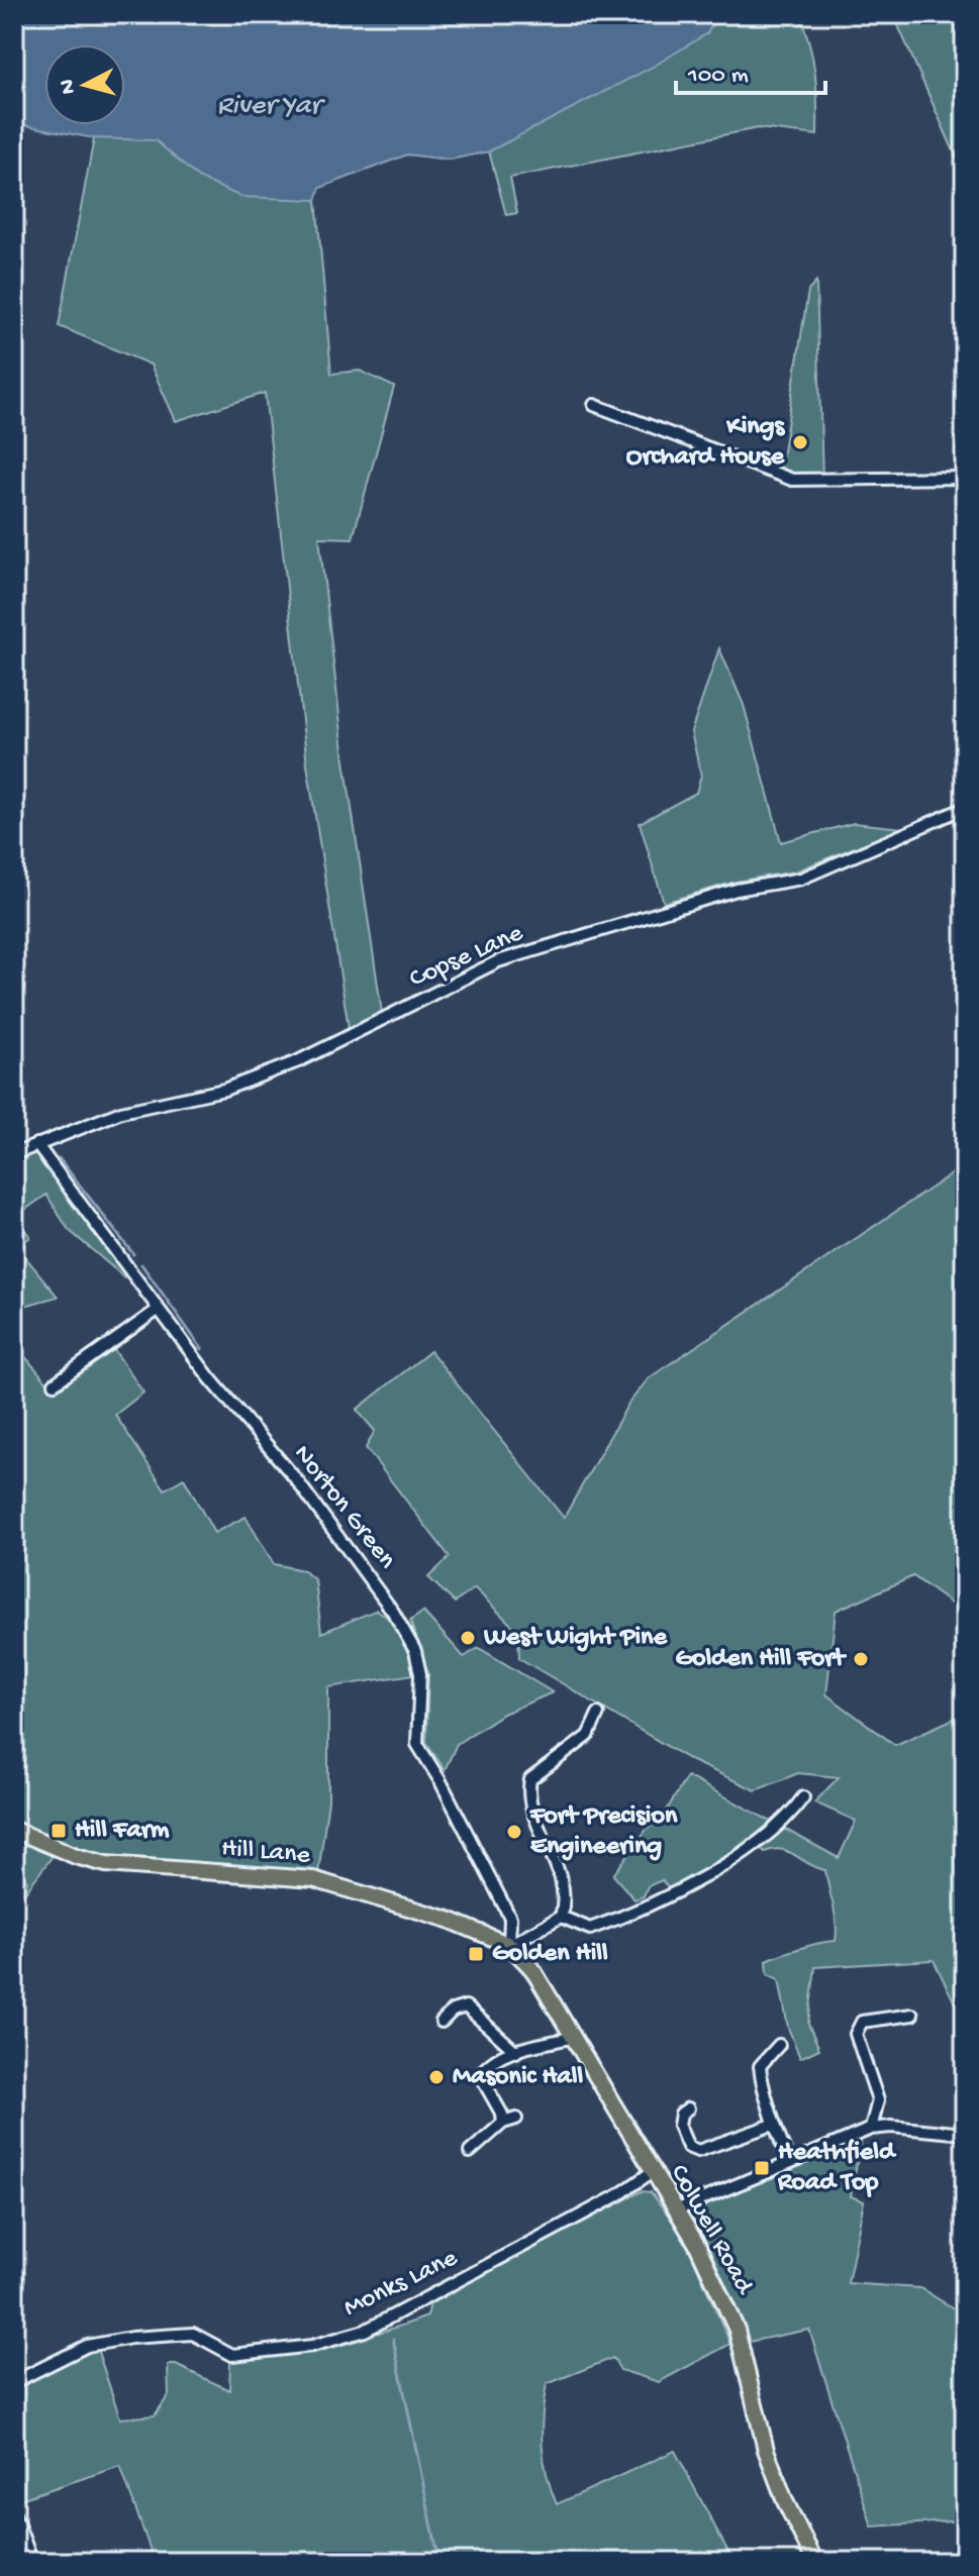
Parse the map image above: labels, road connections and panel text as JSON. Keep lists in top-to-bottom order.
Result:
{
  "streets": {
    "main road": ["Hill Lane", "Colwell Road"],
    "street": ["Copse Lane", "Norton Green", "Monks Lane"]
  },
  "crossings": [
    ["Copse Lane", "Norton Green"],
    ["Norton Green", "Hill Lane"],
    ["Norton Green", "Colwell Road"],
    ["Hill Lane", "Colwell Road"],
    ["Colwell Road", "Monks Lane"]
  ],
  "water": ["River Yar"],
  "places": {
    "other": [
      "Kings Orchard House",
      "West Wight Pine",
      "Golden Hill Fort",
      "Fort Precision Engineering",
      "Masonic Hall"
    ],
    "transit": ["Hill Farm", "Golden Hill", "Heathfield Road Top"]
  },
  "scale_bar": "100 m",
  "north": "left"
}
